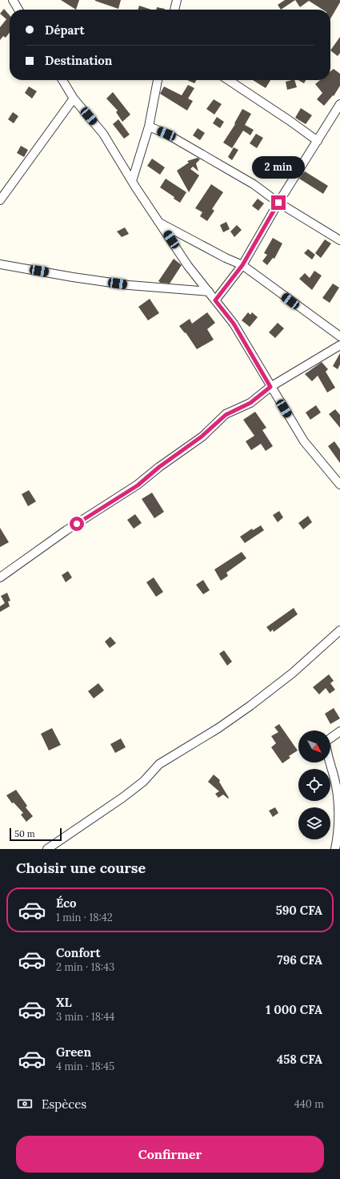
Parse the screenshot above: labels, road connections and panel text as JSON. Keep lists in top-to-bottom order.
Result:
{
  "scale_bar": "50 m",
  "north": "bottom right",
  "page": {
    "banner": ["Départ", "Destination"],
    "bubble": "2 min",
    "scale": "50 m",
    "heading": "Choisir une course",
    "list": [
      {
        "name": "Éco",
        "note": "1 min · 18:42",
        "value": "590 CFA"
      },
      {
        "name": "Confort",
        "note": "2 min · 18:43",
        "value": "796 CFA"
      },
      {
        "name": "XL",
        "note": "3 min · 18:44",
        "value": "1 000 CFA"
      },
      {
        "name": "Green",
        "note": "4 min · 18:45",
        "value": "458 CFA"
      }
    ],
    "pay": ["Espèces", "440 m"],
    "buttons": "Confirmer"
  }
}
